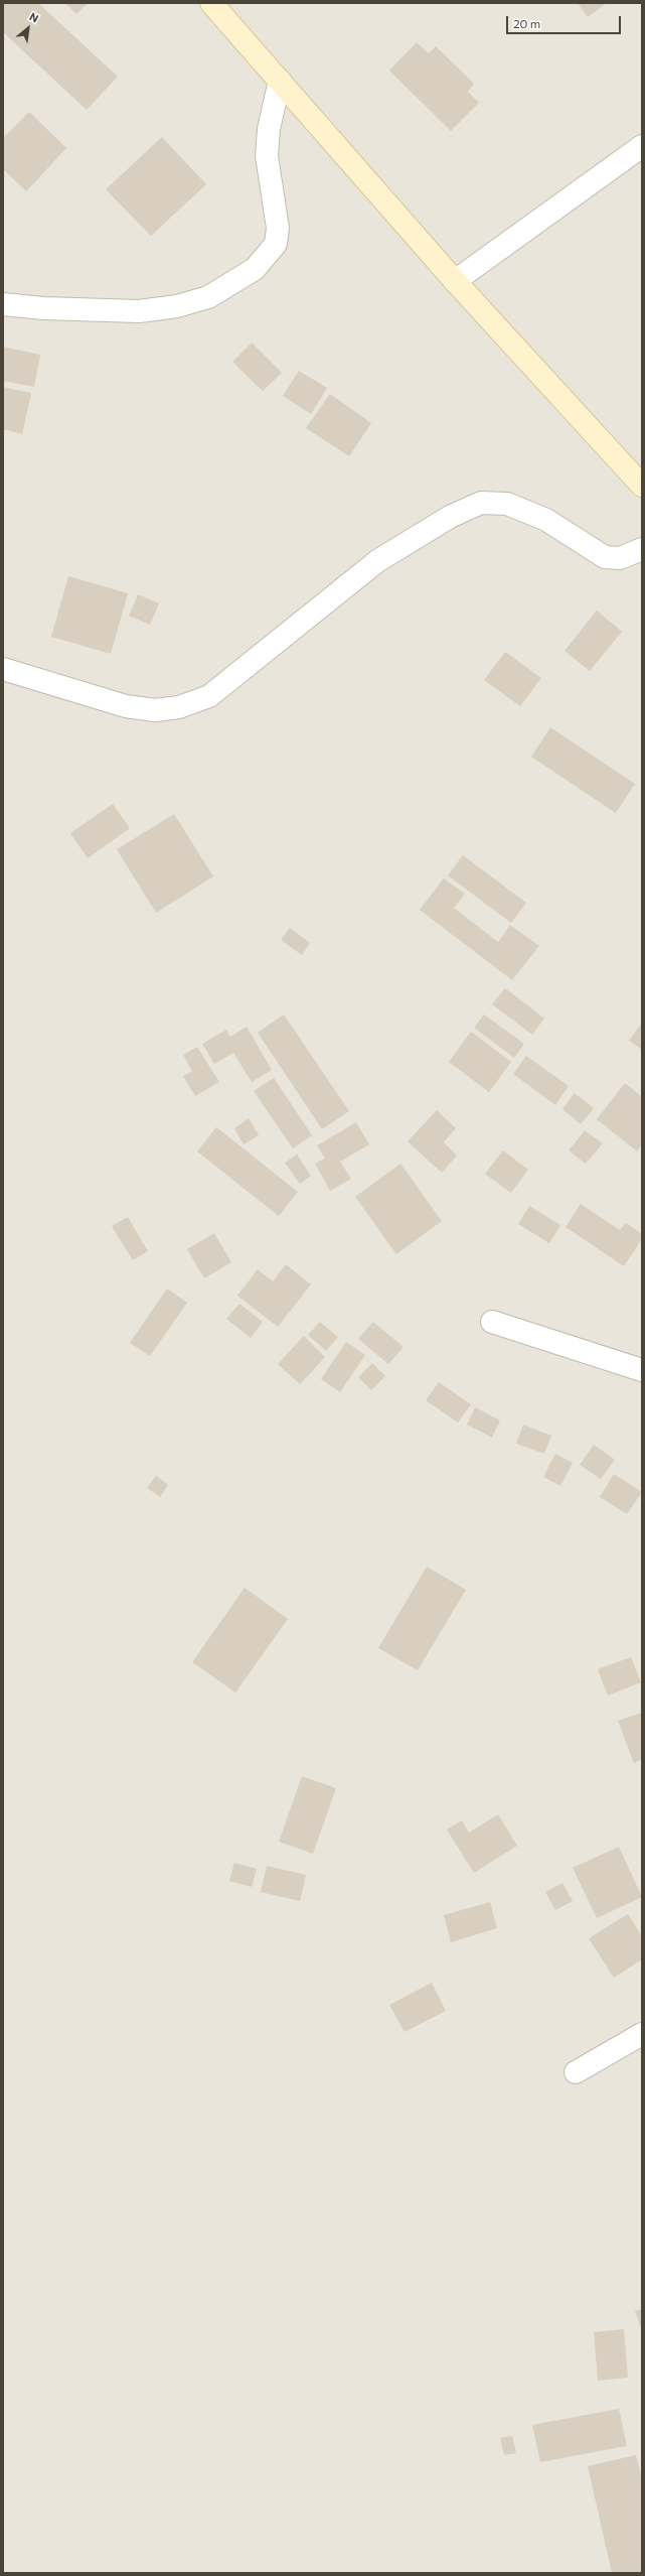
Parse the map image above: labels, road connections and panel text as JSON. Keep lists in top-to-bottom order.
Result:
{
  "scale_bar": "20 m",
  "north": "top right"
}
